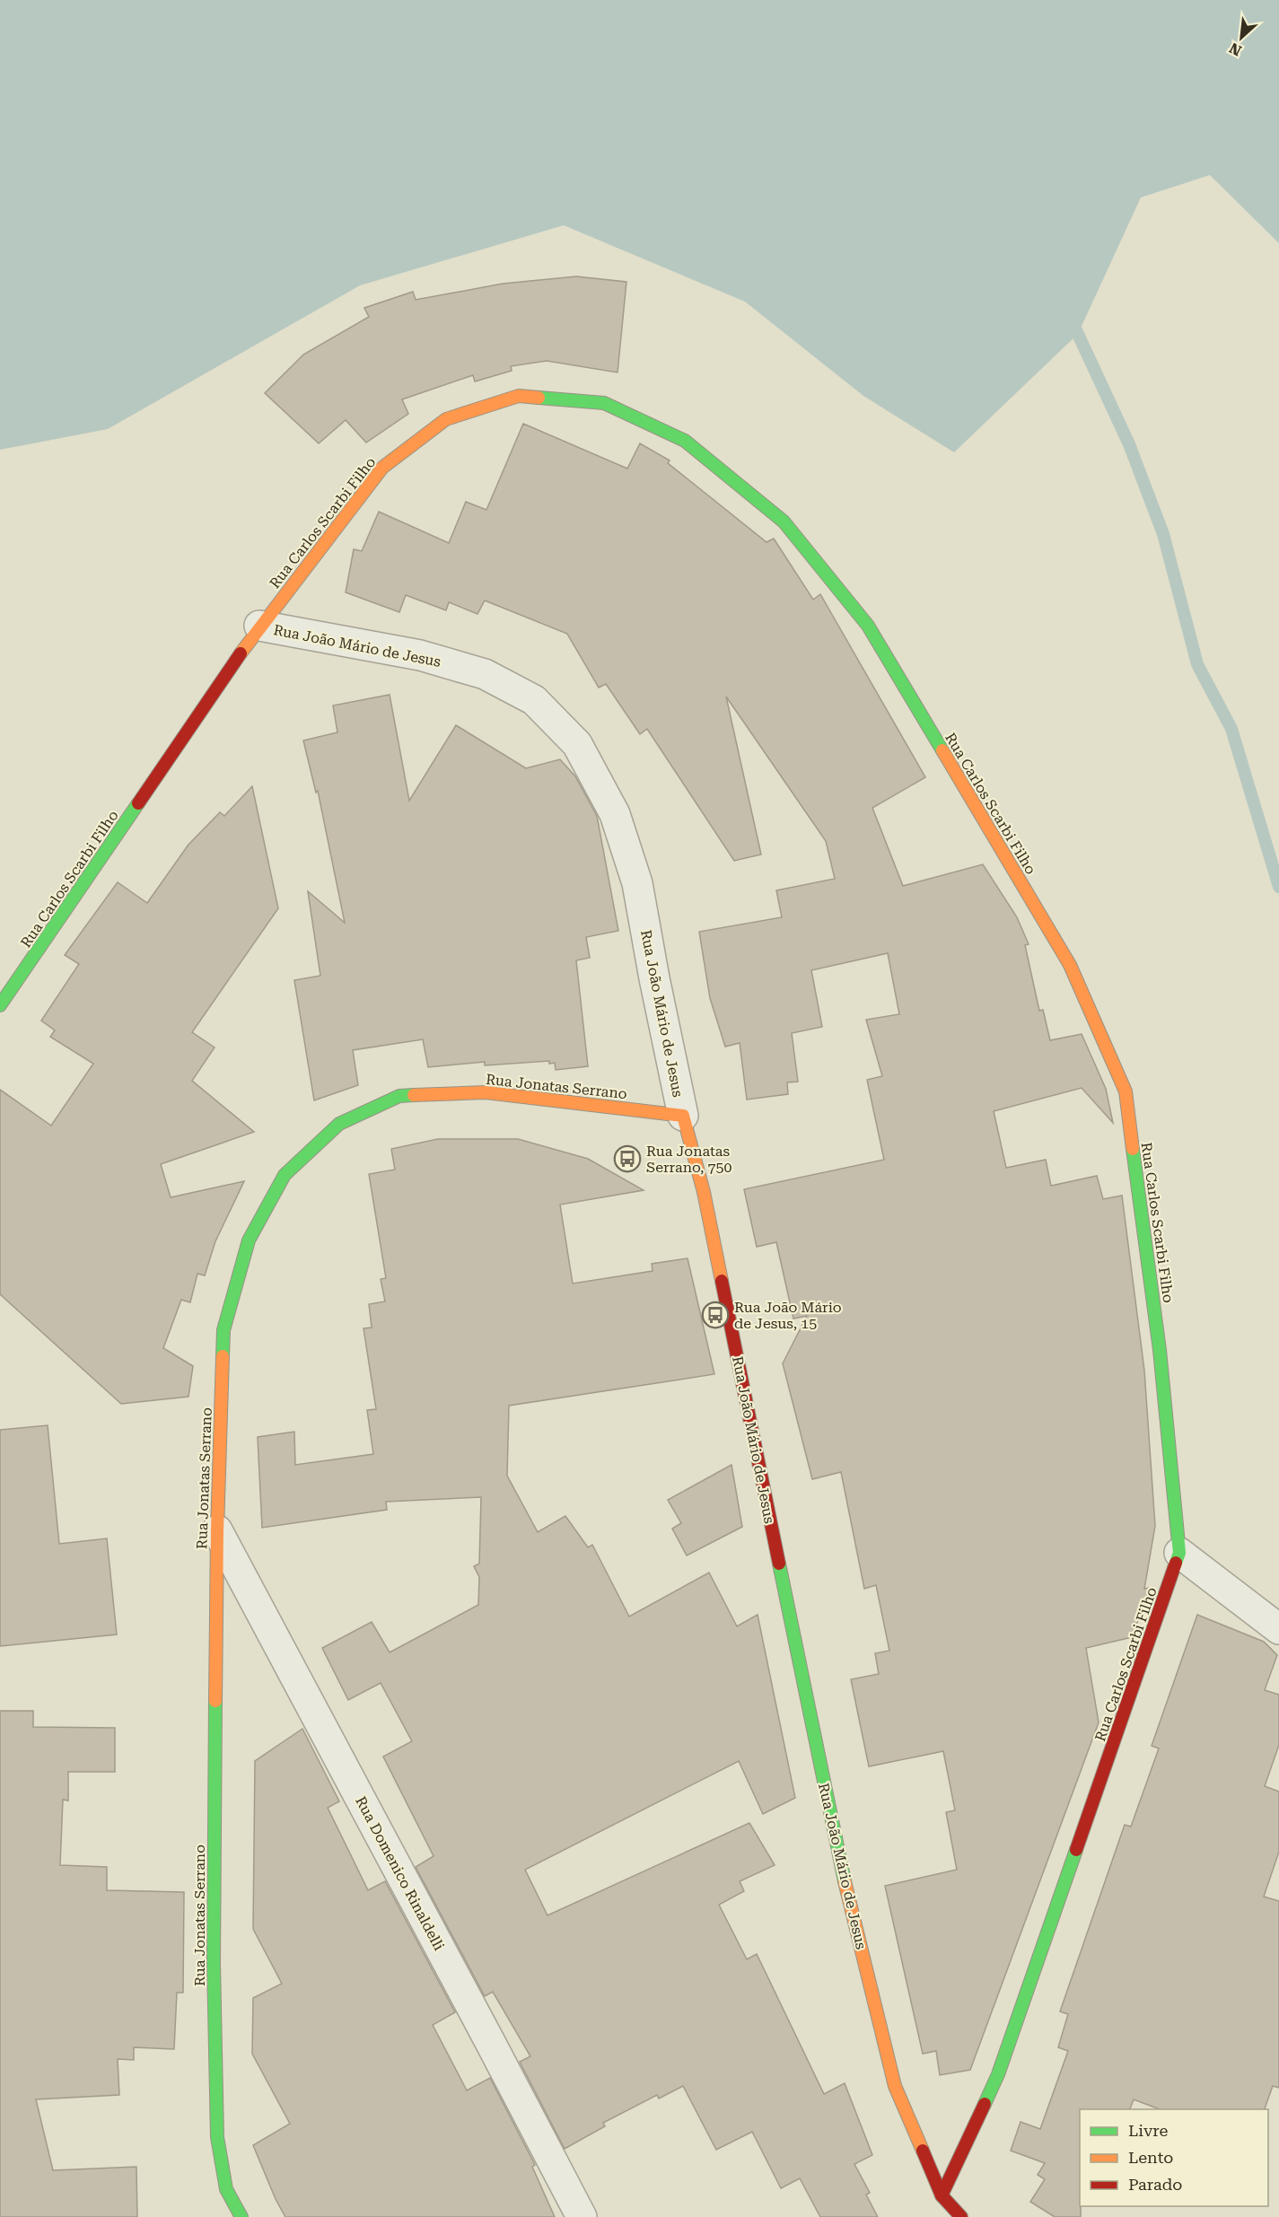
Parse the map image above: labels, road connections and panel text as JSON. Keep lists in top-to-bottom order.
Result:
{
  "streets": {
    "street": [
      "Rua Carlos Scarbi Filho",
      "Rua João Mário de Jesus",
      "Rua Jonatas Serrano",
      "Rua Domenico Rinaldelli"
    ]
  },
  "crossings": [
    ["Rua Carlos Scarbi Filho", "Rua João Mário de Jesus"],
    ["Rua João Mário de Jesus", "Rua Jonatas Serrano"],
    ["Rua Jonatas Serrano", "Rua Domenico Rinaldelli"]
  ],
  "places": {
    "bus stop": ["Rua Jonatas Serrano, 750", "Rua João Mário de Jesus, 15"]
  },
  "legend": ["Livre", "Lento", "Parado"],
  "north": "bottom left"
}
